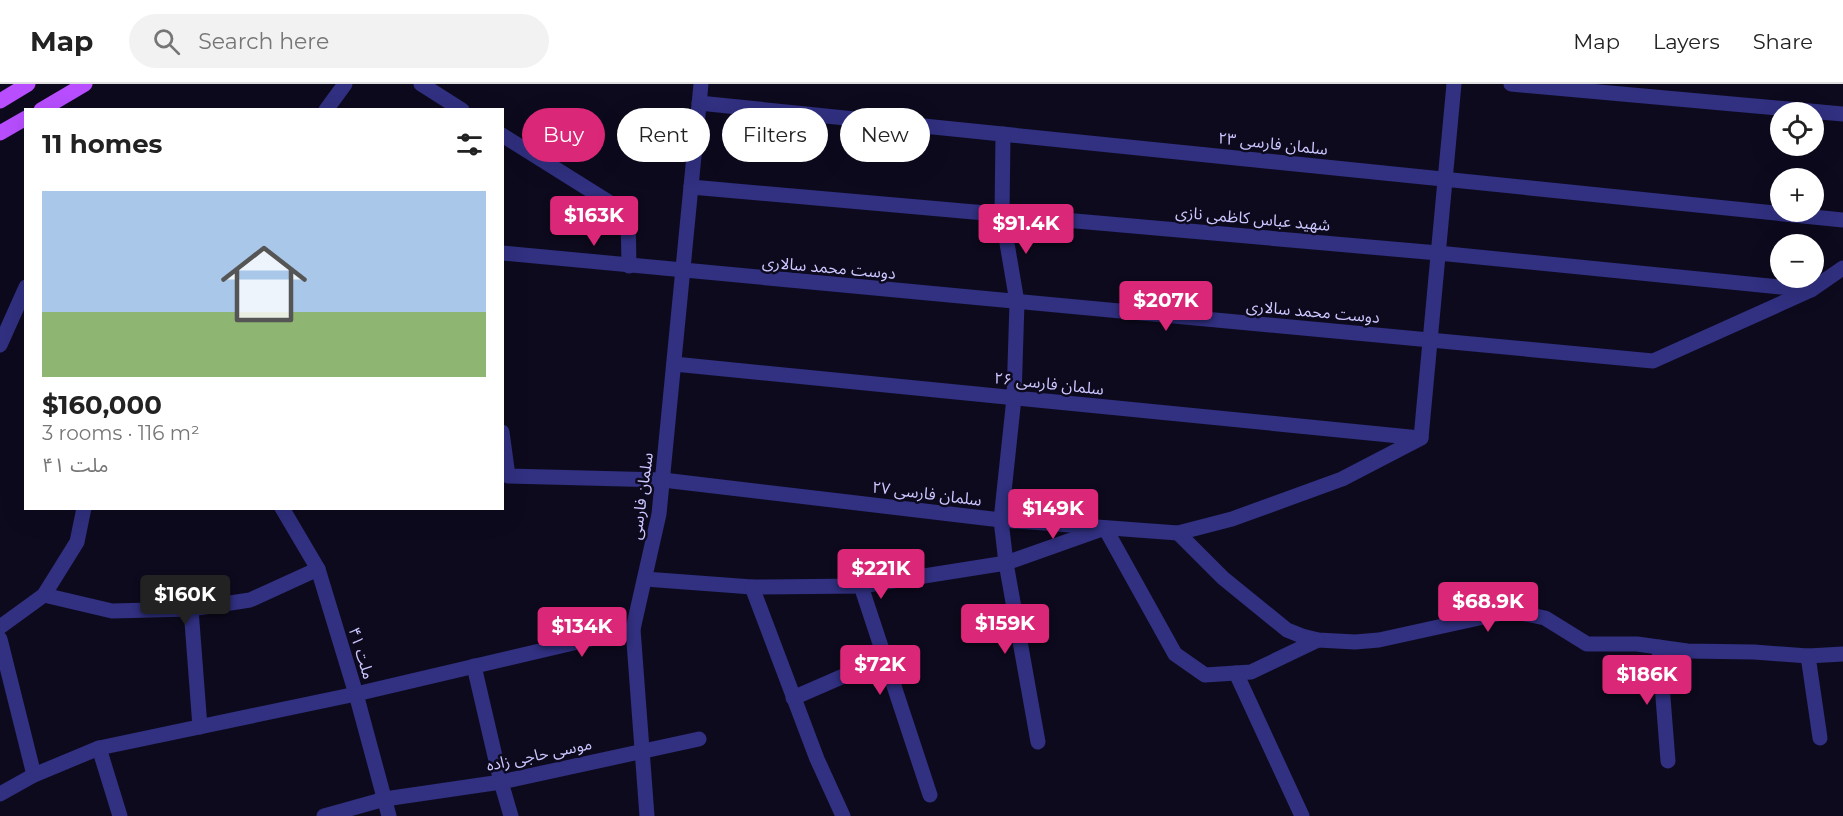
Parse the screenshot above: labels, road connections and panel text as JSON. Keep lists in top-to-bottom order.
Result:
{
  "streets": {
    "street": [
      "سلمان فارسی ۲۳",
      "شهید عباس کاظمی نازی",
      "دوست محمد سالاری",
      "سلمان فارسی ۲۶",
      "سلمان فارسی ۲۷",
      "سلمان فارسی",
      "ملت ۴۱",
      "موسی حاجی زاده"
    ]
  },
  "crossings": [
    ["سلمان فارسی ۲۳", "سلمان فارسی"],
    ["شهید عباس کاظمی نازی", "دوست محمد سالاری"],
    ["شهید عباس کاظمی نازی", "سلمان فارسی"],
    ["دوست محمد سالاری", "سلمان فارسی"],
    ["سلمان فارسی ۲۶", "سلمان فارسی ۲۷"],
    ["سلمان فارسی ۲۶", "سلمان فارسی"],
    ["سلمان فارسی ۲۷", "سلمان فارسی"],
    ["سلمان فارسی", "موسی حاجی زاده"],
    ["ملت ۴۱", "موسی حاجی زاده"]
  ],
  "page": {
    "header": "Map",
    "search": "Search here",
    "nav": ["Map", "Layers", "Share"],
    "map_buttons": ["+", "−"],
    "chip": [
      "Buy",
      "Rent",
      "Filters",
      "New"
    ],
    "heading": "11 homes",
    "list": [
      {
        "name": "$160,000",
        "note": "3 rooms · 116 m² · ملت ۴۱"
      }
    ],
    "price": [
      "$163K",
      "$91.4K",
      "$207K",
      "$149K",
      "$221K",
      "$160K",
      "$68.9K",
      "$159K",
      "$134K",
      "$72K",
      "$186K"
    ]
  }
}
